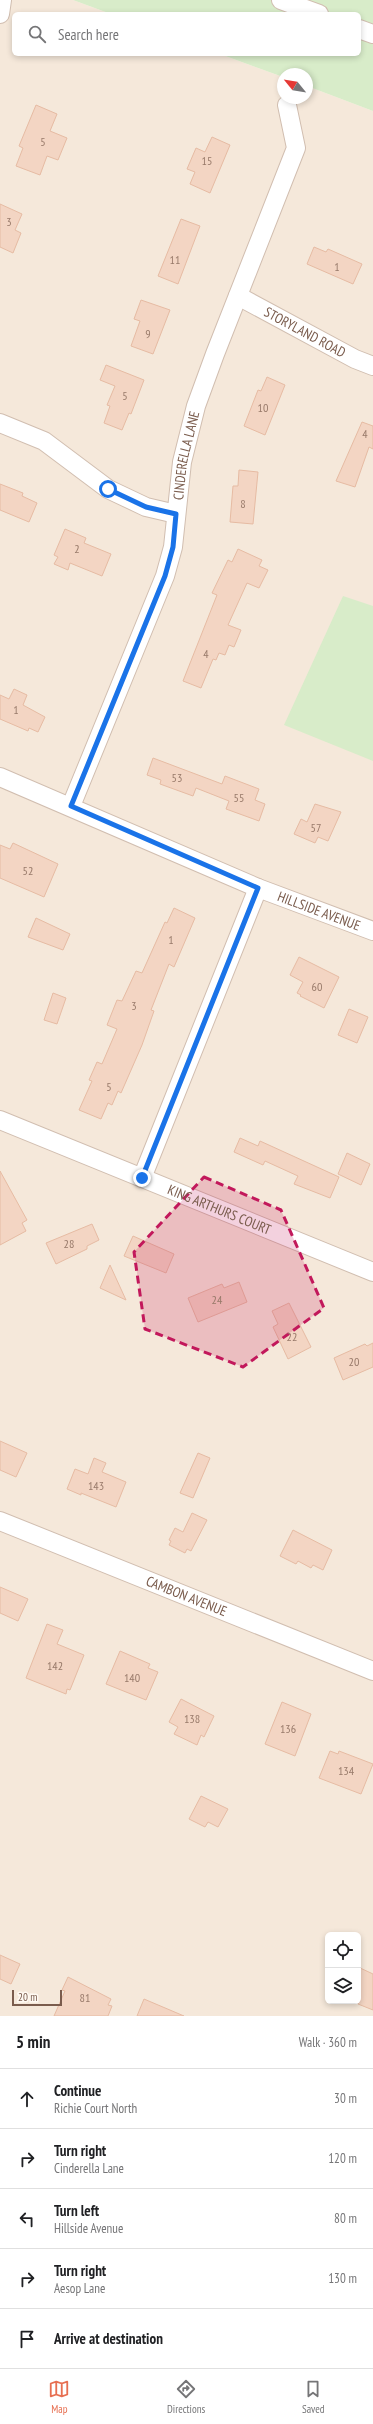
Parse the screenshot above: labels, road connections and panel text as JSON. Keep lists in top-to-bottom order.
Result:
{
  "streets": {
    "street": [
      "STORYLAND ROAD",
      "CINDERELLA LANE",
      "HILLSIDE AVENUE",
      "KING ARTHURS COURT",
      "CAMBON AVENUE"
    ]
  },
  "crossings": [
    ["STORYLAND ROAD", "CINDERELLA LANE"],
    ["CINDERELLA LANE", "HILLSIDE AVENUE"]
  ],
  "house_numbers": [
    "5",
    "15",
    "3",
    "11",
    "1",
    "9",
    "5",
    "10",
    "4",
    "8",
    "2",
    "4",
    "1",
    "53",
    "55",
    "57",
    "52",
    "1",
    "60",
    "3",
    "5",
    "28",
    "24",
    "22",
    "20",
    "143",
    "142",
    "140",
    "138",
    "136",
    "134",
    "81"
  ],
  "scale_bar": "20 m",
  "north": "top left",
  "page": {
    "search": "Search here",
    "scale": "20 m",
    "heading": ["5 min", "Walk · 360 m"],
    "list": [
      ["Continue", "Richie Court North", "30 m"],
      ["Turn right", "Cinderella Lane", "120 m"],
      ["Turn left", "Hillside Avenue", "80 m"],
      ["Turn right", "Aesop Lane", "130 m"],
      "Arrive at destination"
    ],
    "nav": ["Map", "Directions", "Saved"]
  }
}
